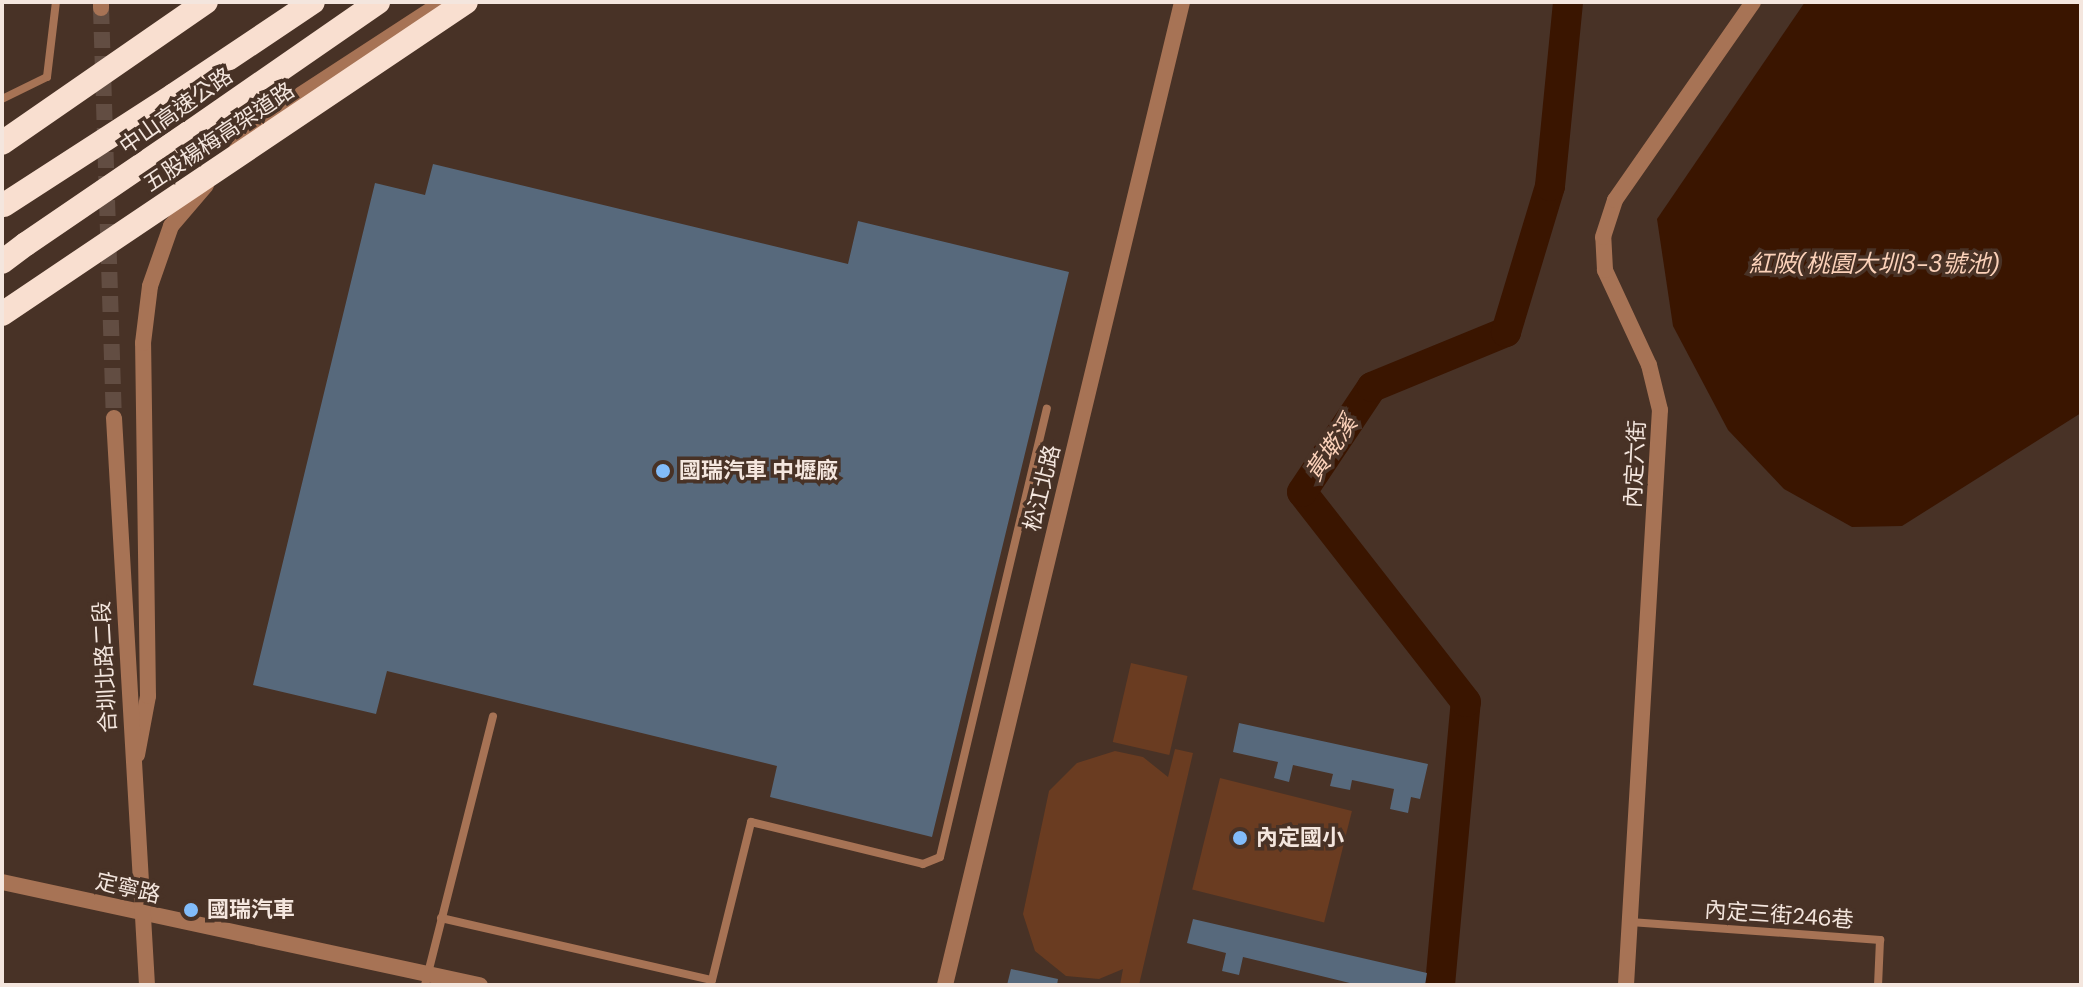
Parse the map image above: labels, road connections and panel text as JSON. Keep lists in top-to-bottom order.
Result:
{
  "streets": {
    "highway": ["中山高速公路", "五股楊梅高架道路"],
    "street": [
      "內定六街",
      "松江北路",
      "合圳北路二段",
      "定寧路"
    ],
    "lane": ["內定三街246巷"]
  },
  "crossings": [
    ["內定六街", "內定三街246巷"],
    ["合圳北路二段", "定寧路"]
  ],
  "water": ["紅陂(桃園大圳3-3號池)", "黃墘溪"],
  "places": ["國瑞汽車 中壢廠", "內定國小", "國瑞汽車"]
}
